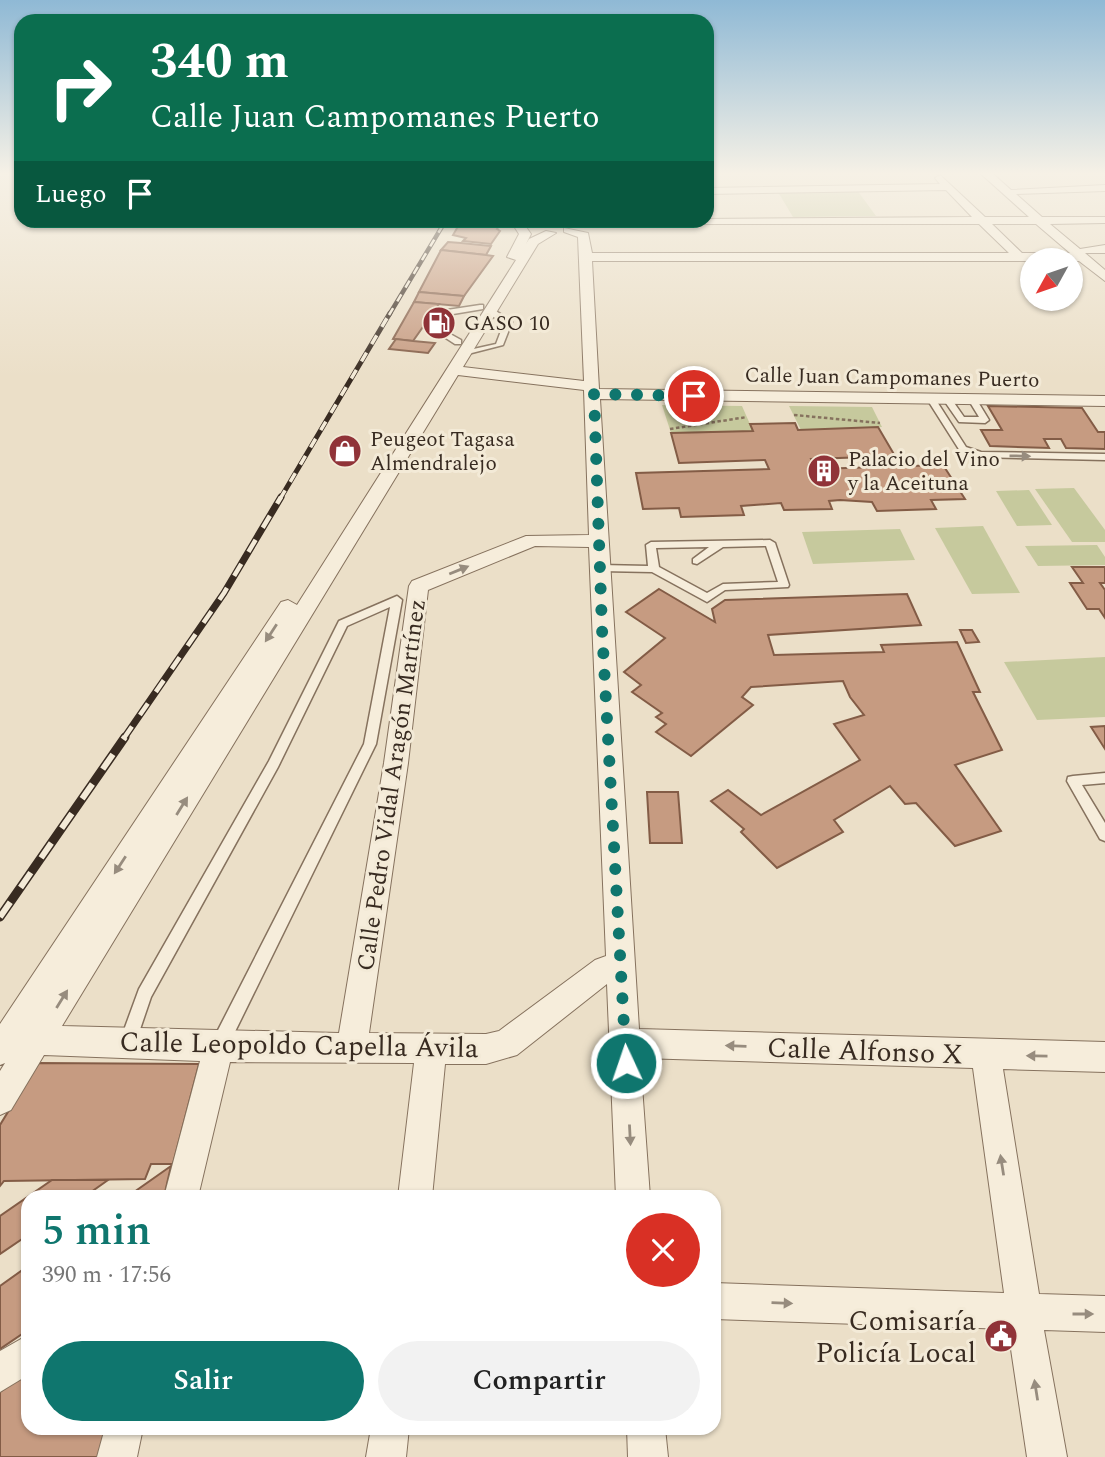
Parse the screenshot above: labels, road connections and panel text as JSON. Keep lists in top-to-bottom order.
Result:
{
  "streets": {
    "street": [
      "Calle Juan Campomanes Puerto",
      "Calle Pedro Vidal Aragón Martínez",
      "Calle Leopoldo Capella Ávila",
      "Calle Alfonso X"
    ]
  },
  "crossings": [
    ["Calle Pedro Vidal Aragón Martínez", "Calle Leopoldo Capella Ávila"]
  ],
  "one_way": ["Calle Alfonso X"],
  "places": {
    "fuel station": ["GASO 10"],
    "shop": ["Peugeot Tagasa Almendralejo"],
    "building": ["Palacio del Vino y la Aceituna"],
    "public building": ["Comisaría Policía Local"]
  },
  "north": "bottom left",
  "page": {
    "turn": ["340 m", "Calle Juan Campomanes Puerto"],
    "then": "Luego",
    "heading": ["5 min", "390 m · 17:56"],
    "buttons": ["Salir", "Compartir"]
  }
}
